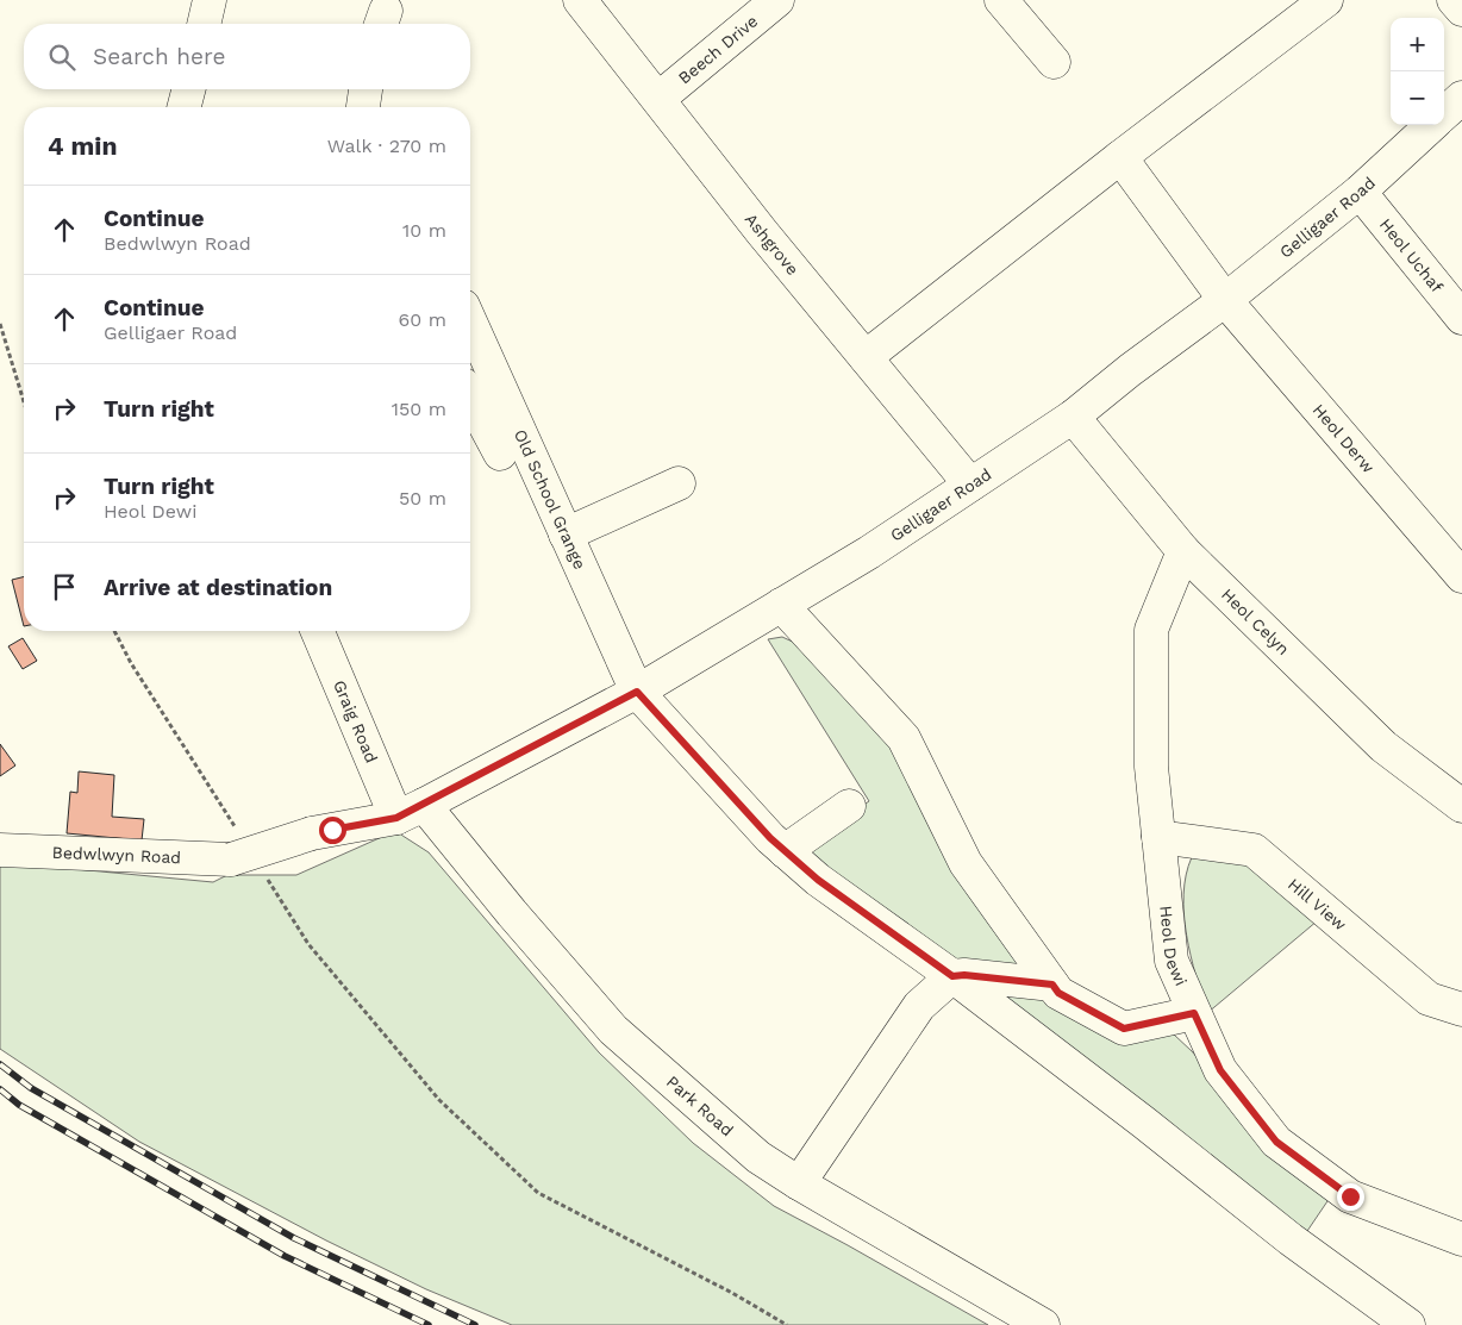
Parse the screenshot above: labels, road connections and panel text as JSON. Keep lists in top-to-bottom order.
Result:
{
  "streets": {
    "street": [
      "Beech Drive",
      "Gelligaer Road",
      "Ashgrove",
      "Heol Uchaf",
      "Heol Derw",
      "Old School Grange",
      "Heol Celyn",
      "Graig Road",
      "Bedwlwyn Road",
      "Hill View",
      "Heol Dewi",
      "Park Road"
    ]
  },
  "crossings": [
    ["Beech Drive", "Ashgrove"],
    ["Gelligaer Road", "Ashgrove"],
    ["Gelligaer Road", "Heol Uchaf"],
    ["Gelligaer Road", "Heol Derw"],
    ["Gelligaer Road", "Old School Grange"],
    ["Gelligaer Road", "Heol Celyn"],
    ["Gelligaer Road", "Graig Road"],
    ["Gelligaer Road", "Bedwlwyn Road"],
    ["Gelligaer Road", "Park Road"],
    ["Heol Celyn", "Heol Dewi"],
    ["Graig Road", "Bedwlwyn Road"],
    ["Graig Road", "Park Road"],
    ["Bedwlwyn Road", "Park Road"],
    ["Hill View", "Heol Dewi"]
  ],
  "page": {
    "map_buttons": ["+", "−"],
    "search": "Search here",
    "heading": ["4 min", "Walk · 270 m"],
    "list": [
      ["Continue", "Bedwlwyn Road", "10 m"],
      ["Continue", "Gelligaer Road", "60 m"],
      ["Turn right", "150 m"],
      ["Turn right", "Heol Dewi", "50 m"],
      "Arrive at destination"
    ]
  }
}
